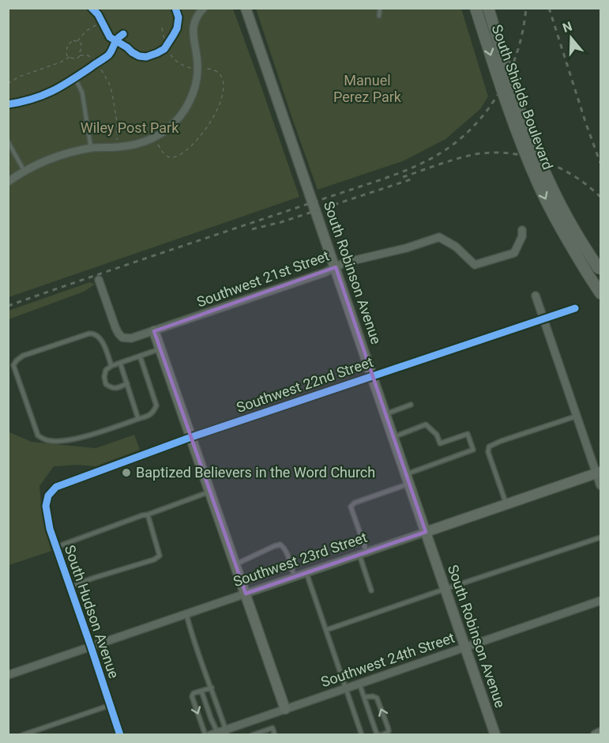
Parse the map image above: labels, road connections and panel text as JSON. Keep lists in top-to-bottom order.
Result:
{
  "streets": {
    "main road": ["South Shields Boulevard", "South Robinson Avenue", "Southwest 23rd Street"],
    "street": [
      "Southwest 21st Street",
      "Southwest 22nd Street",
      "South Hudson Avenue",
      "Southwest 24th Street"
    ]
  },
  "crossings": [
    ["South Robinson Avenue", "Southwest 21st Street"],
    ["South Robinson Avenue", "Southwest 22nd Street"],
    ["South Robinson Avenue", "Southwest 23rd Street"],
    ["South Robinson Avenue", "Southwest 24th Street"],
    ["Southwest 22nd Street", "South Hudson Avenue"],
    ["Southwest 23rd Street", "South Hudson Avenue"]
  ],
  "parks": ["Manuel Perez Park", "Wiley Post Park"],
  "places": ["Baptized Believers in the Word Church"],
  "north": "top"
}
